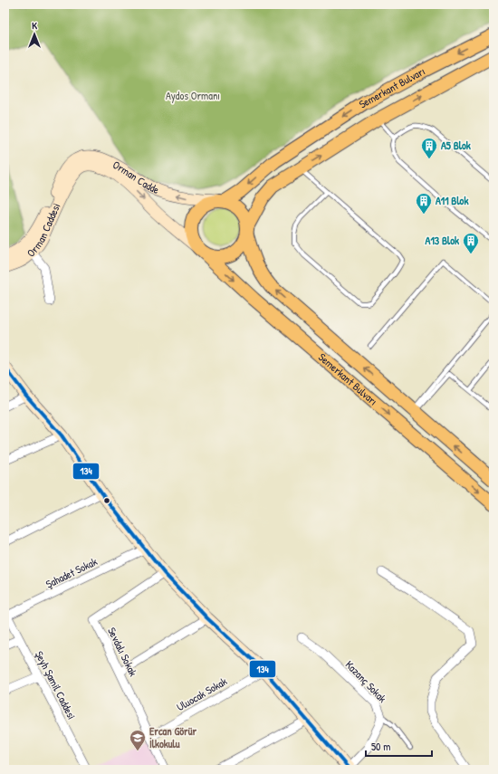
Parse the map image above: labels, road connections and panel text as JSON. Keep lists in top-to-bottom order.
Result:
{
  "streets": {
    "main road": ["Semerkant Bulvarı"],
    "street": [
      "Orman Cadde",
      "Orman Caddesi",
      "Şahadet Sokak",
      "Sevdalı Sokak",
      "Kazanç Sokak",
      "Şeyh Şamil Caddesi",
      "Uluocak Sokak"
    ]
  },
  "crossings": [
    ["Semerkant Bulvarı", "Orman Cadde"],
    ["Orman Cadde", "Orman Caddesi"],
    ["Şahadet Sokak", "Şeyh Şamil Caddesi"],
    ["Sevdalı Sokak", "Uluocak Sokak"]
  ],
  "parks": ["Aydos Ormanı"],
  "places": {
    "building": ["A5 Blok", "A11 Blok", "A13 Blok"],
    "school or university": ["Ercan Görür İlkokulu"]
  },
  "lines": ["transit line 134"],
  "scale_bar": "50 m",
  "north": "top"
}
